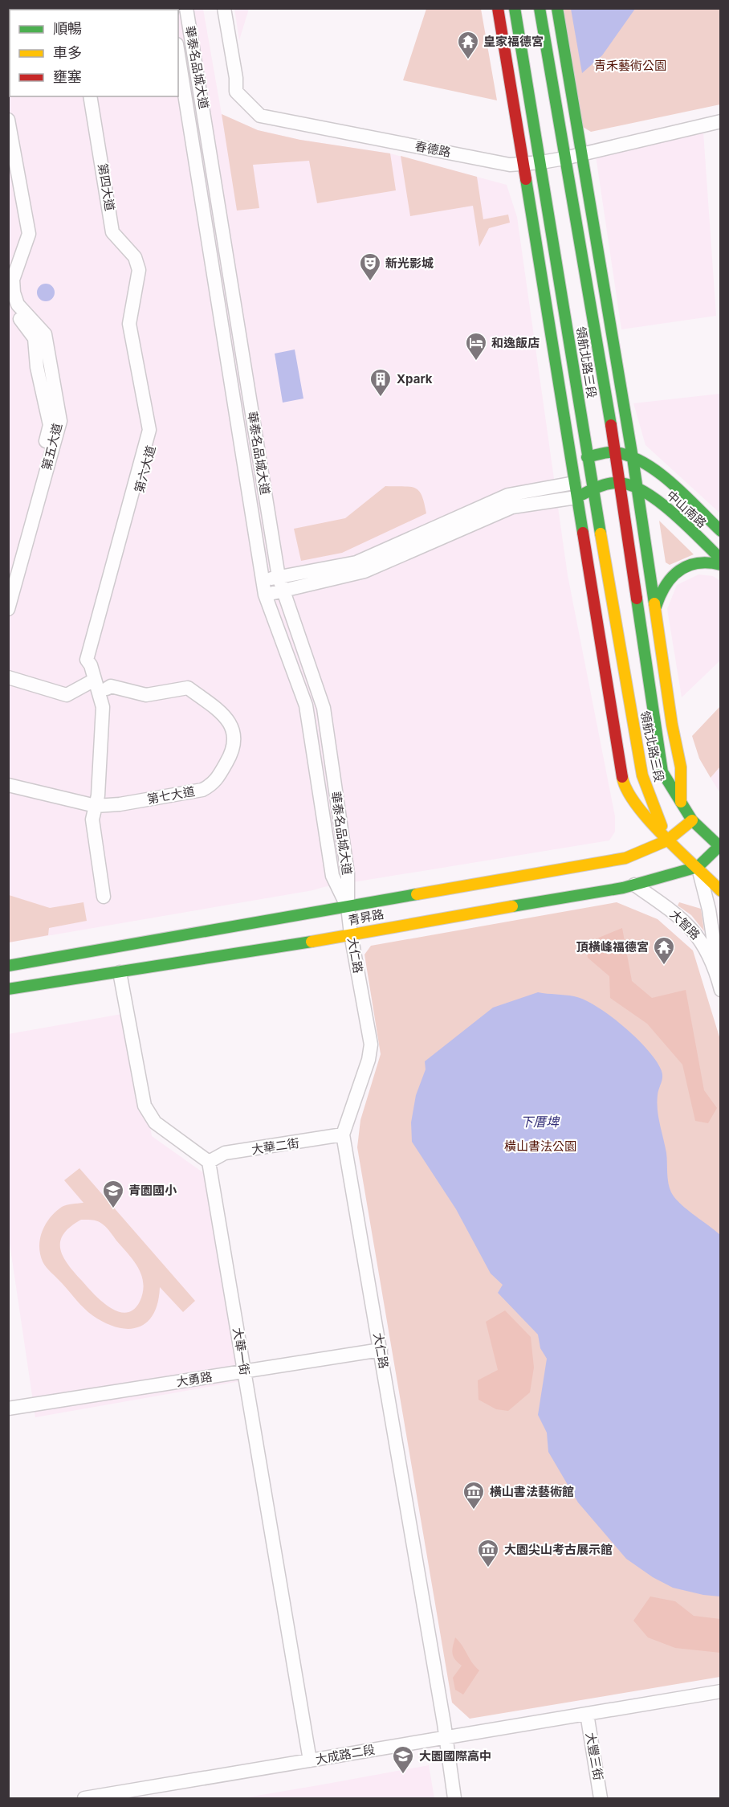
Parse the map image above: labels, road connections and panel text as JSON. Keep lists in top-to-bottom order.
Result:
{
  "streets": {
    "street": [
      "華泰名品城大道",
      "春德路",
      "第四大道",
      "領航北路三段",
      "第五大道",
      "第六大道",
      "中山南路",
      "第七大道",
      "青昇路",
      "大智路",
      "大仁路",
      "大華二街",
      "大華一街",
      "大勇路",
      "大成路二段",
      "大豐三街"
    ]
  },
  "crossings": [
    ["華泰名品城大道", "青昇路"],
    ["華泰名品城大道", "大仁路"],
    ["春德路", "領航北路三段"],
    ["第四大道", "第六大道"],
    ["領航北路三段", "中山南路"],
    ["領航北路三段", "青昇路"],
    ["第六大道", "第七大道"],
    ["青昇路", "大智路"],
    ["青昇路", "大仁路"],
    ["大仁路", "大華二街"],
    ["大仁路", "大勇路"],
    ["大仁路", "大成路二段"],
    ["大華二街", "大華一街"],
    ["大華一街", "大勇路"],
    ["大華一街", "大成路二段"],
    ["大成路二段", "大豐三街"]
  ],
  "water": ["下厝埤"],
  "parks": ["青禾藝術公園", "橫山書法公園"],
  "places": {
    "temple": ["皇家福德宮", "頂橫峰福德宮"],
    "theatre": ["新光影城"],
    "hotel": ["和逸飯店"],
    "building": ["Xpark"],
    "school or university": ["青園國小", "大園國際高中"],
    "museum": ["橫山書法藝術館", "大園尖山考古展示館"]
  },
  "legend": ["順暢", "車多", "壅塞"]
}
